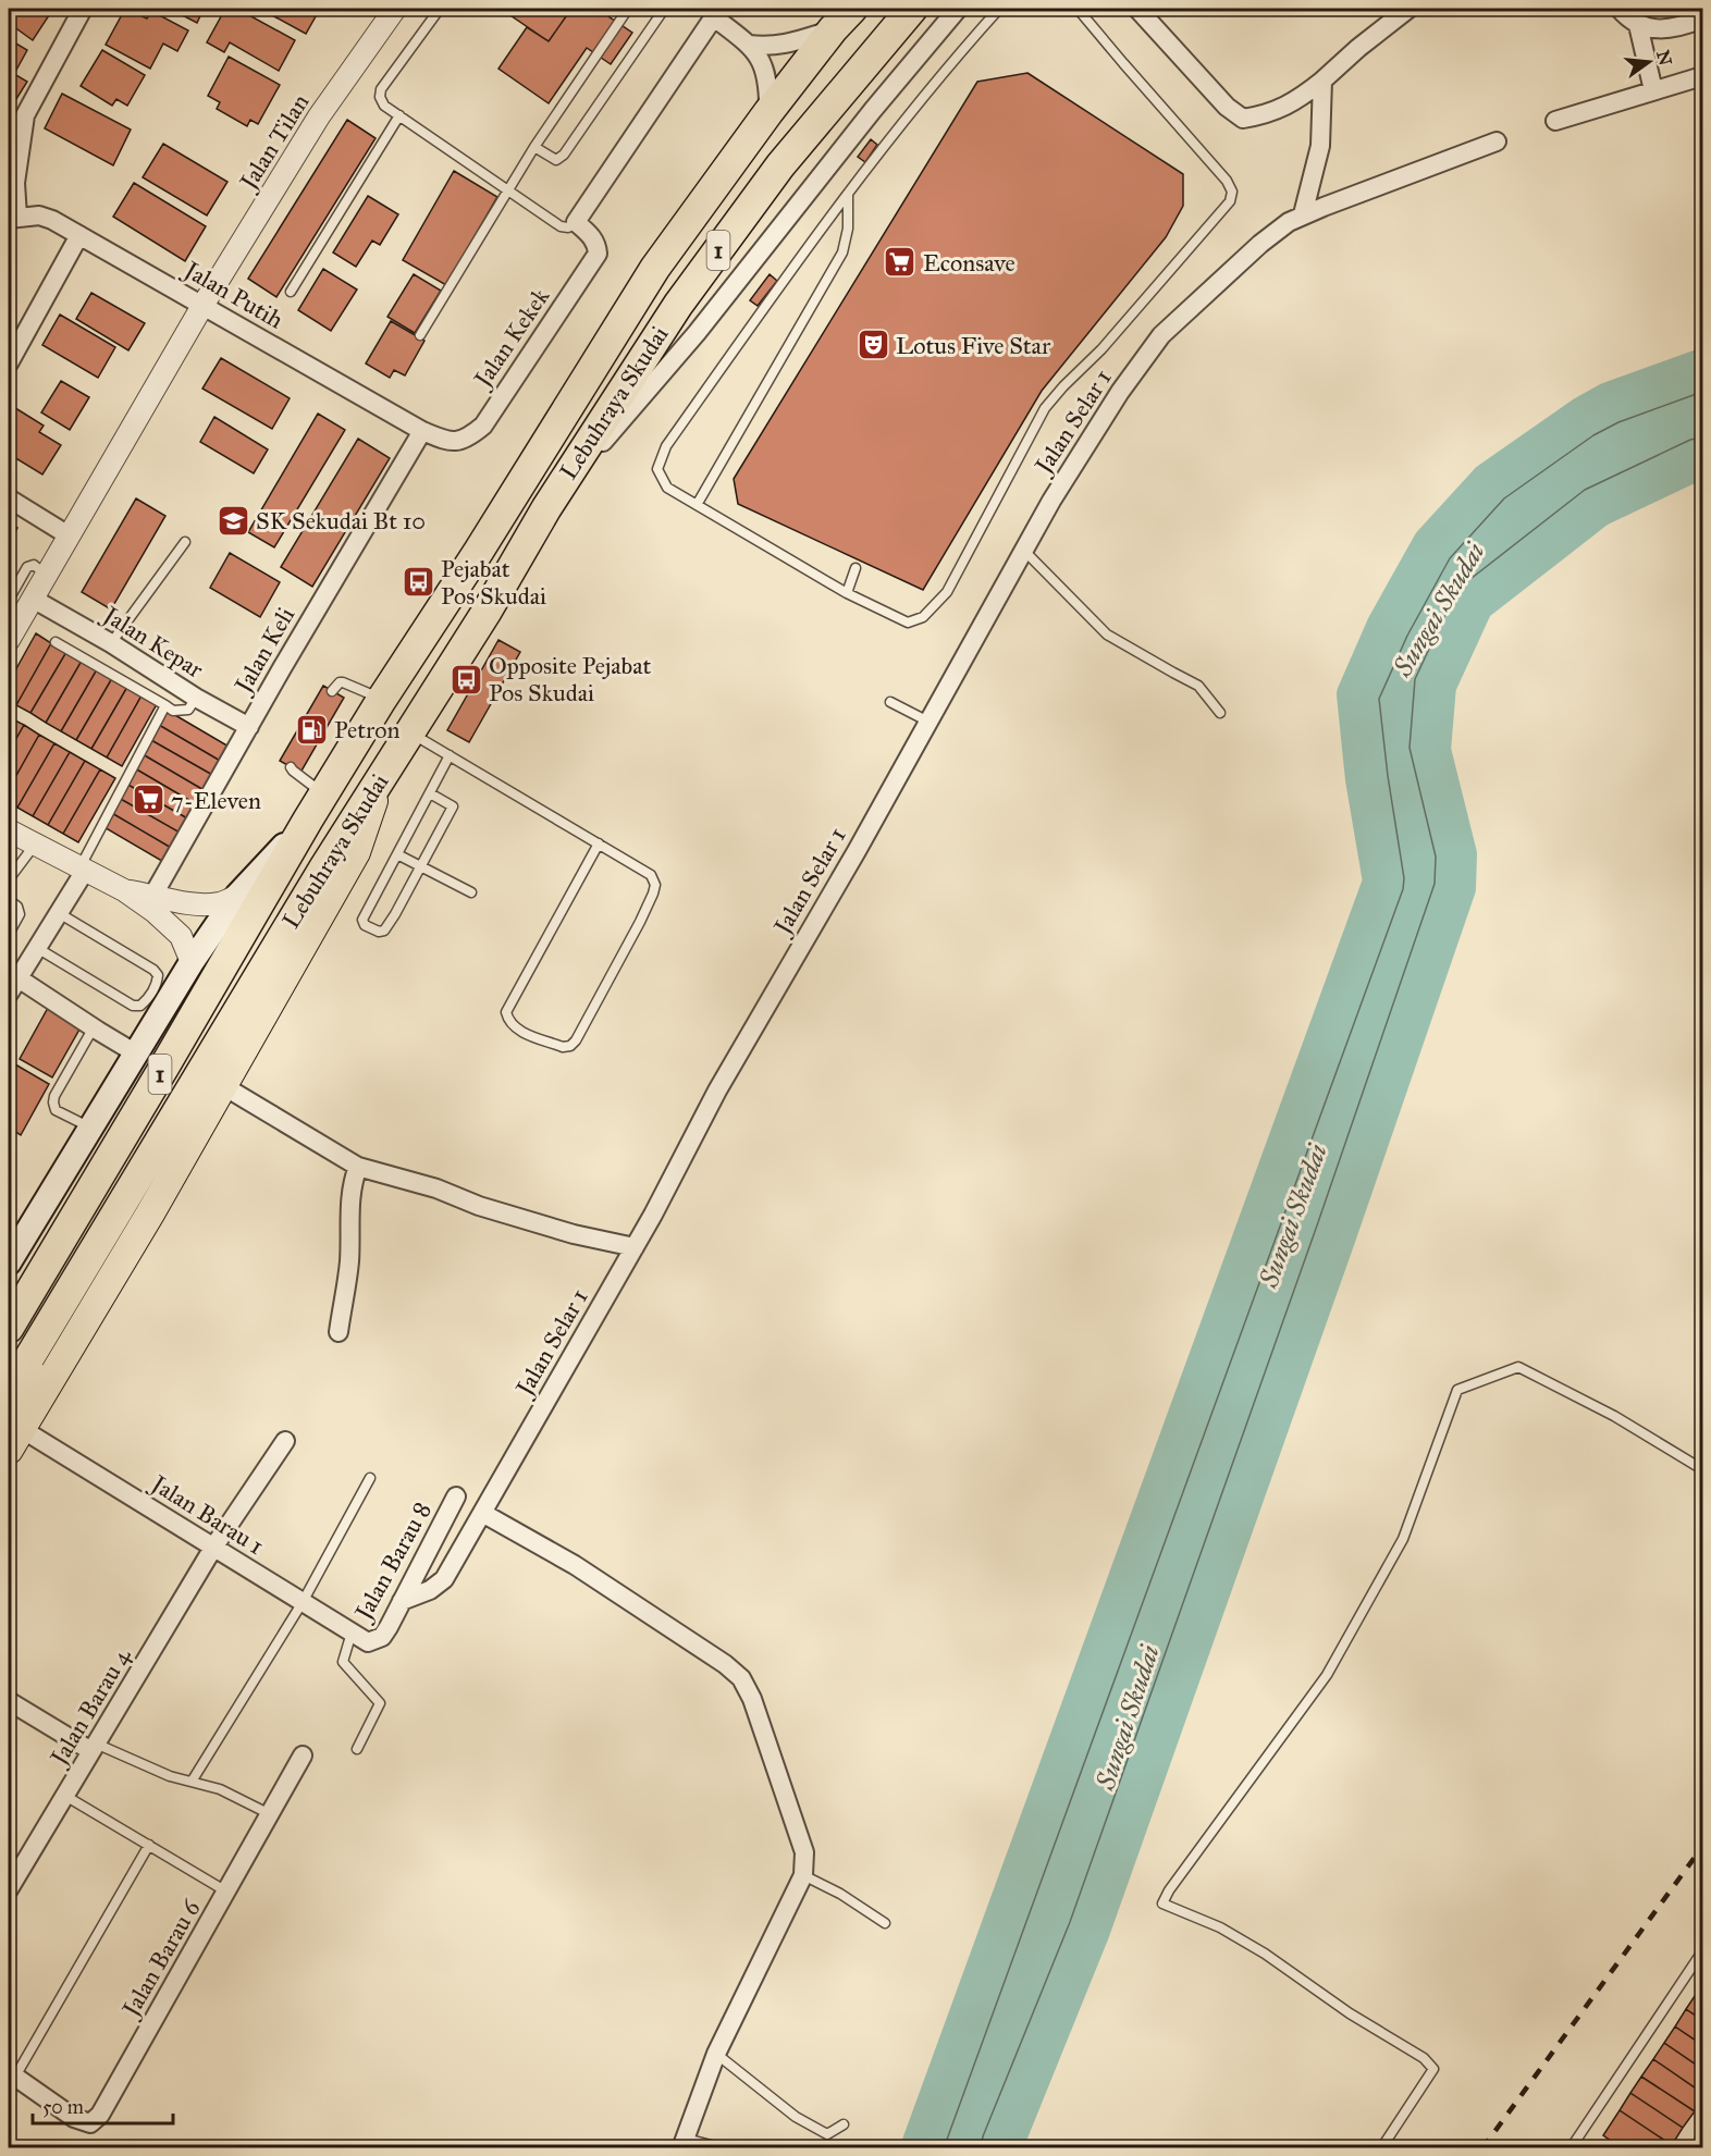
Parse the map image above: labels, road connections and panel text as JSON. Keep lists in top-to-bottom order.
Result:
{
  "streets": {
    "highway": ["1", "Lebuhraya Skudai"],
    "street": [
      "Jalan Tilan",
      "Jalan Putih",
      "Jalan Kekek",
      "Jalan Selar 1",
      "Jalan Kepar",
      "Jalan Keli",
      "Jalan Barau 1",
      "Jalan Barau 8",
      "Jalan Barau 4",
      "Jalan Barau 6"
    ]
  },
  "crossings": [
    ["Jalan Tilan", "Jalan Putih"],
    ["Jalan Tilan", "Jalan Kepar"],
    ["Jalan Putih", "Jalan Kekek"],
    ["Jalan Putih", "Jalan Keli"],
    ["Jalan Kekek", "Jalan Keli"],
    ["Jalan Selar 1", "Jalan Barau 8"],
    ["Jalan Kepar", "Jalan Keli"],
    ["Jalan Barau 1", "Jalan Barau 8"],
    ["Jalan Barau 1", "Jalan Barau 4"]
  ],
  "water": ["Sungai Skudai"],
  "places": {
    "supermarket": ["Econsave", "7-Eleven"],
    "theatre": ["Lotus Five Star"],
    "school or university": ["SK Sekudai Bt 10"],
    "bus stop": ["Pejabat Pos Skudai", "Opposite Pejabat Pos Skudai"],
    "fuel station": ["Petron"]
  },
  "scale_bar": "50 m",
  "north": "right"
}
